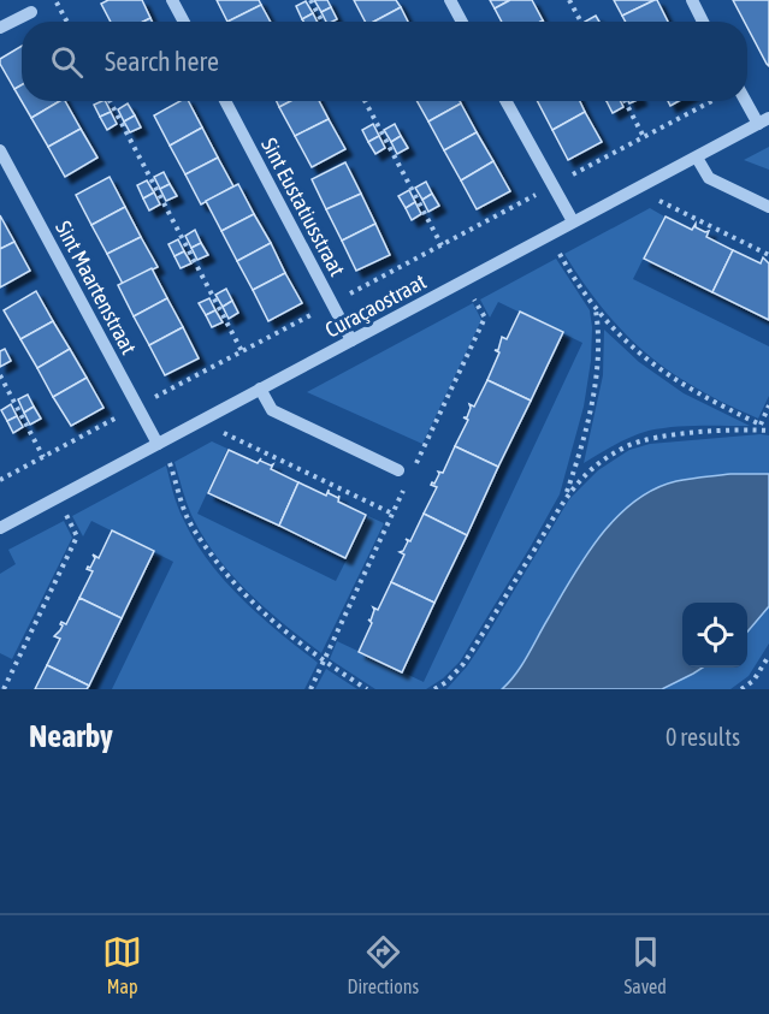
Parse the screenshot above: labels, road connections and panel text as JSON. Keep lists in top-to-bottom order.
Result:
{
  "streets": {
    "street": ["Sint Eustatiusstraat", "Sint Maartenstraat", "Curaçaostraat"]
  },
  "crossings": [
    ["Sint Eustatiusstraat", "Curaçaostraat"],
    ["Sint Maartenstraat", "Curaçaostraat"]
  ],
  "page": {
    "search": "Search here",
    "heading": ["Nearby", "0 results"],
    "nav": ["Map", "Directions", "Saved"]
  }
}
